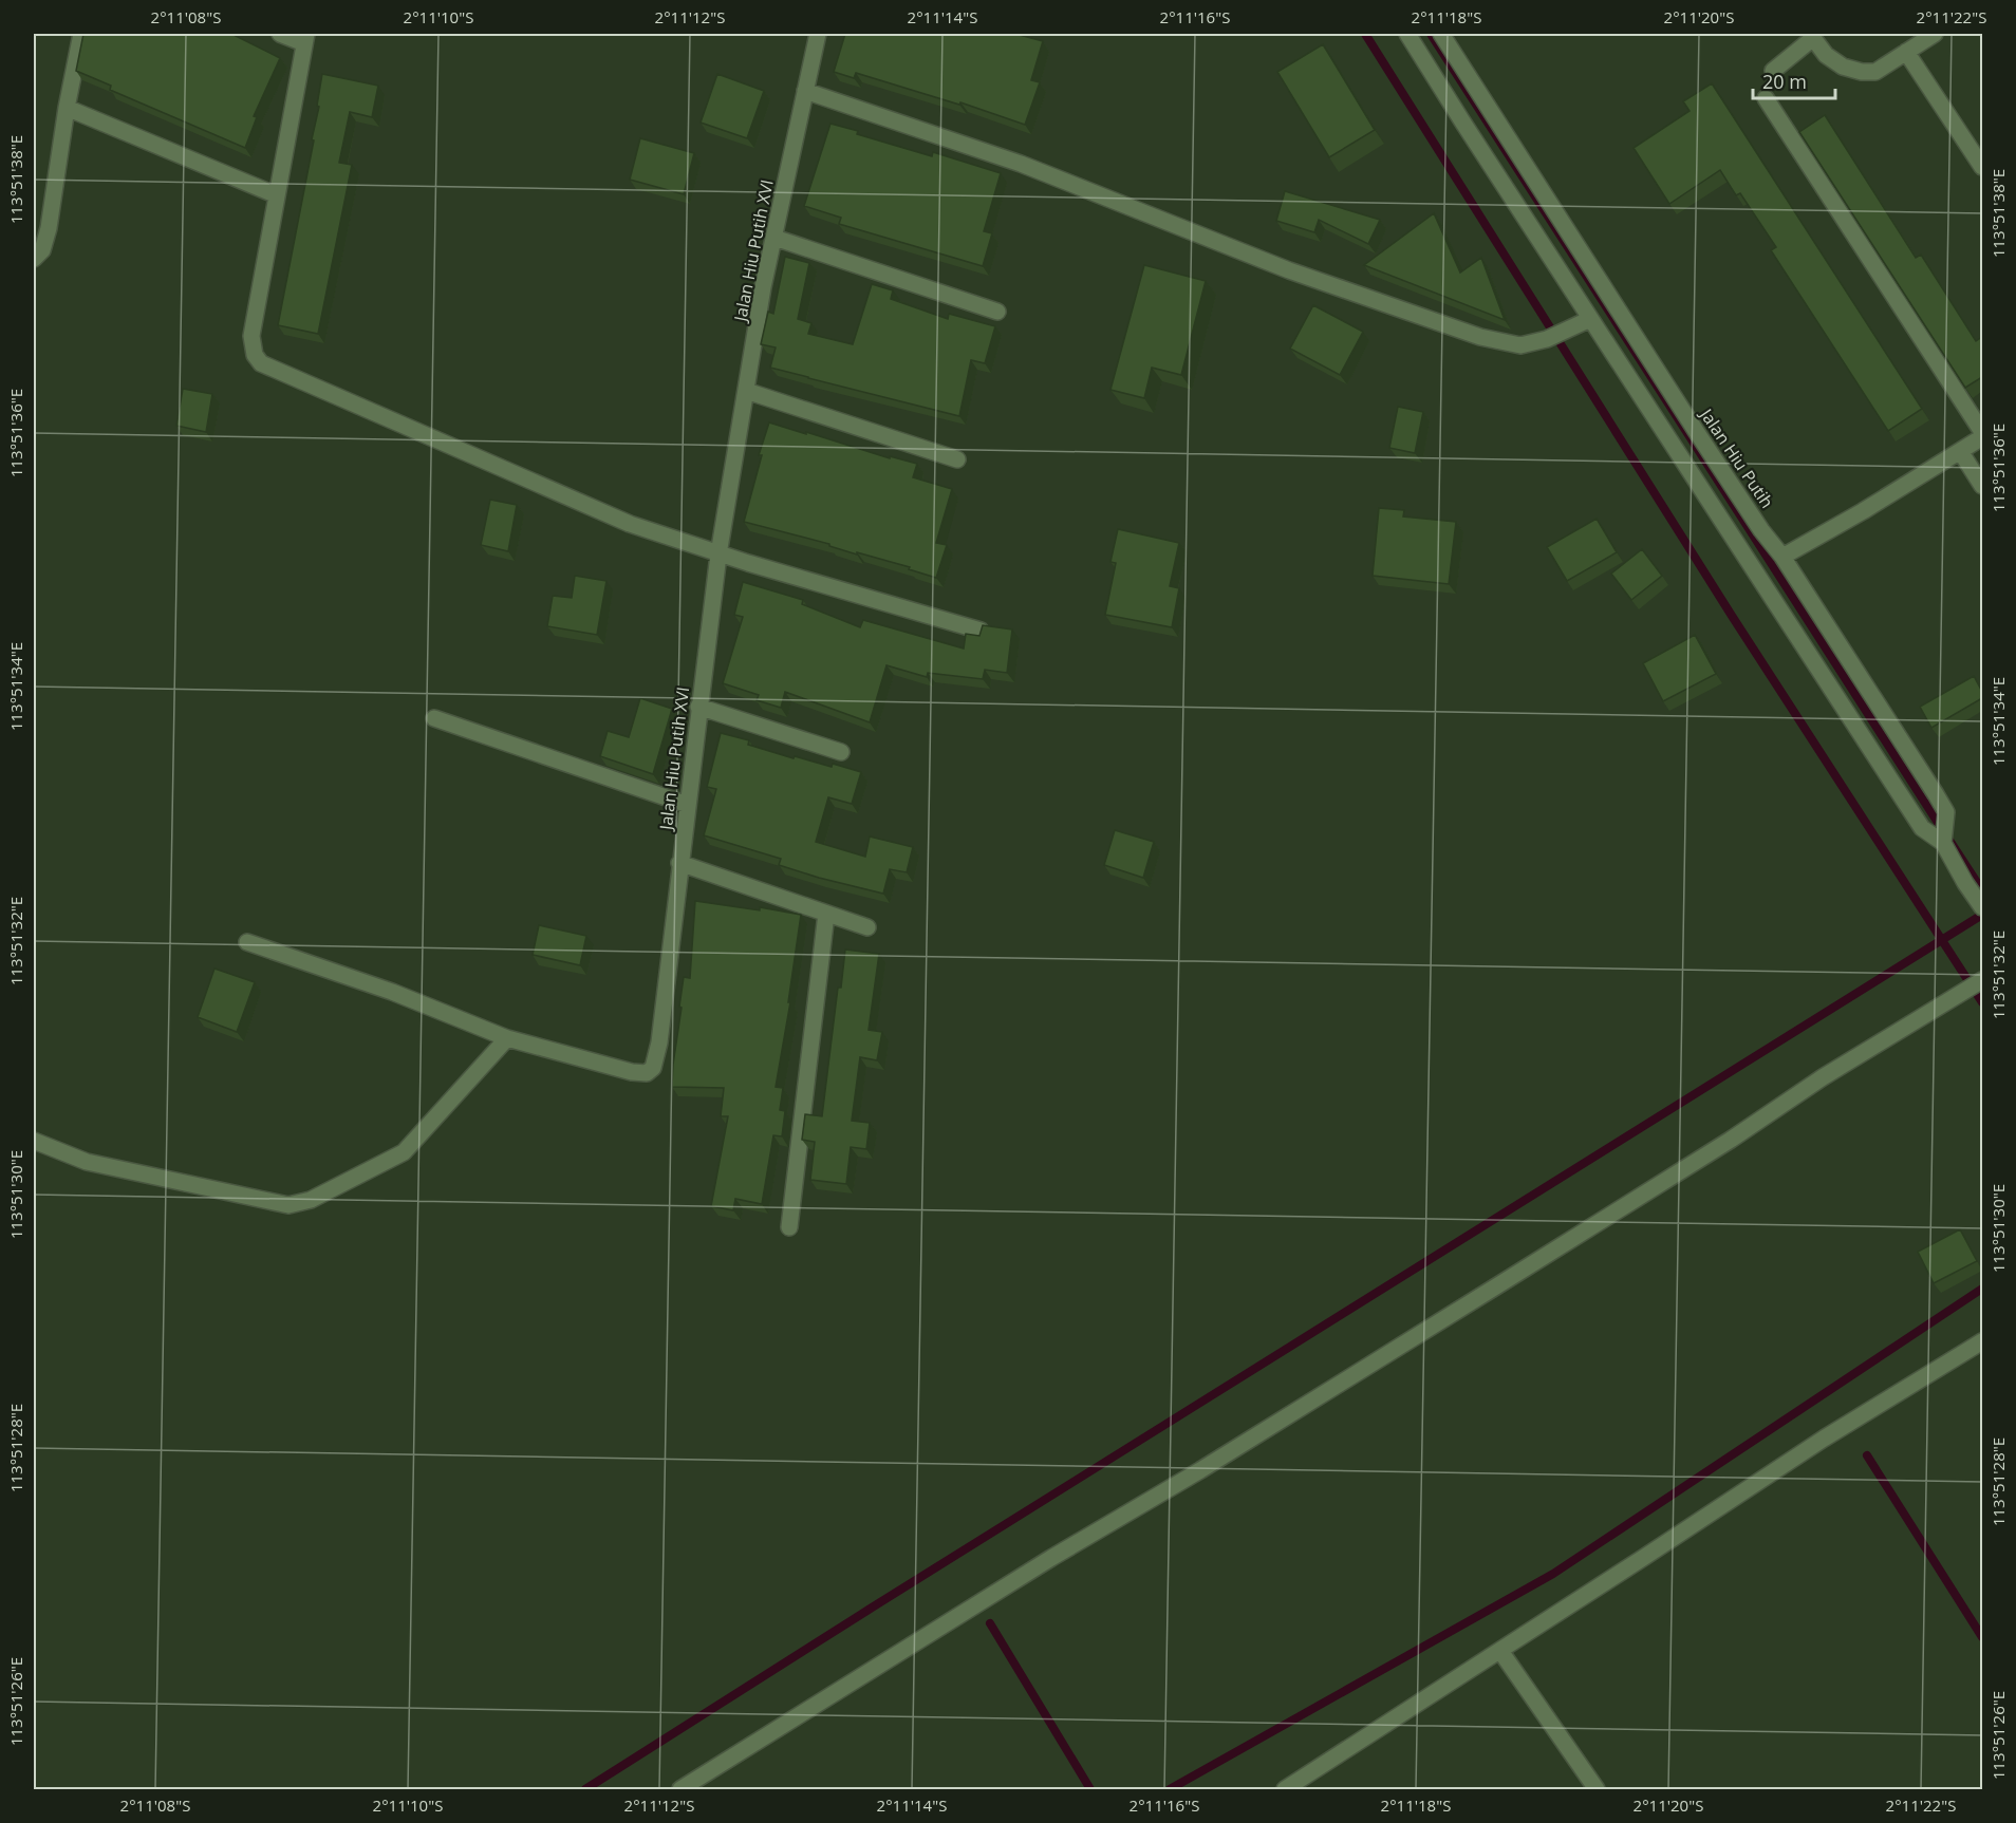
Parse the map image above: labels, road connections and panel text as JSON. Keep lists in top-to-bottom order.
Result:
{
  "streets": {
    "street": ["Jalan Hiu Putih XVI", "Jalan Hiu Putih"]
  },
  "scale_bar": "20 m",
  "coordinates": [
    "2°11'08\"S",
    "2°11'10\"S",
    "2°11'12\"S",
    "2°11'14\"S",
    "2°11'16\"S",
    "2°11'18\"S",
    "2°11'20\"S",
    "2°11'22\"S",
    "113°51'38\"E",
    "113°51'36\"E",
    "113°51'34\"E",
    "113°51'32\"E",
    "113°51'30\"E",
    "113°51'28\"E",
    "113°51'26\"E"
  ]
}
